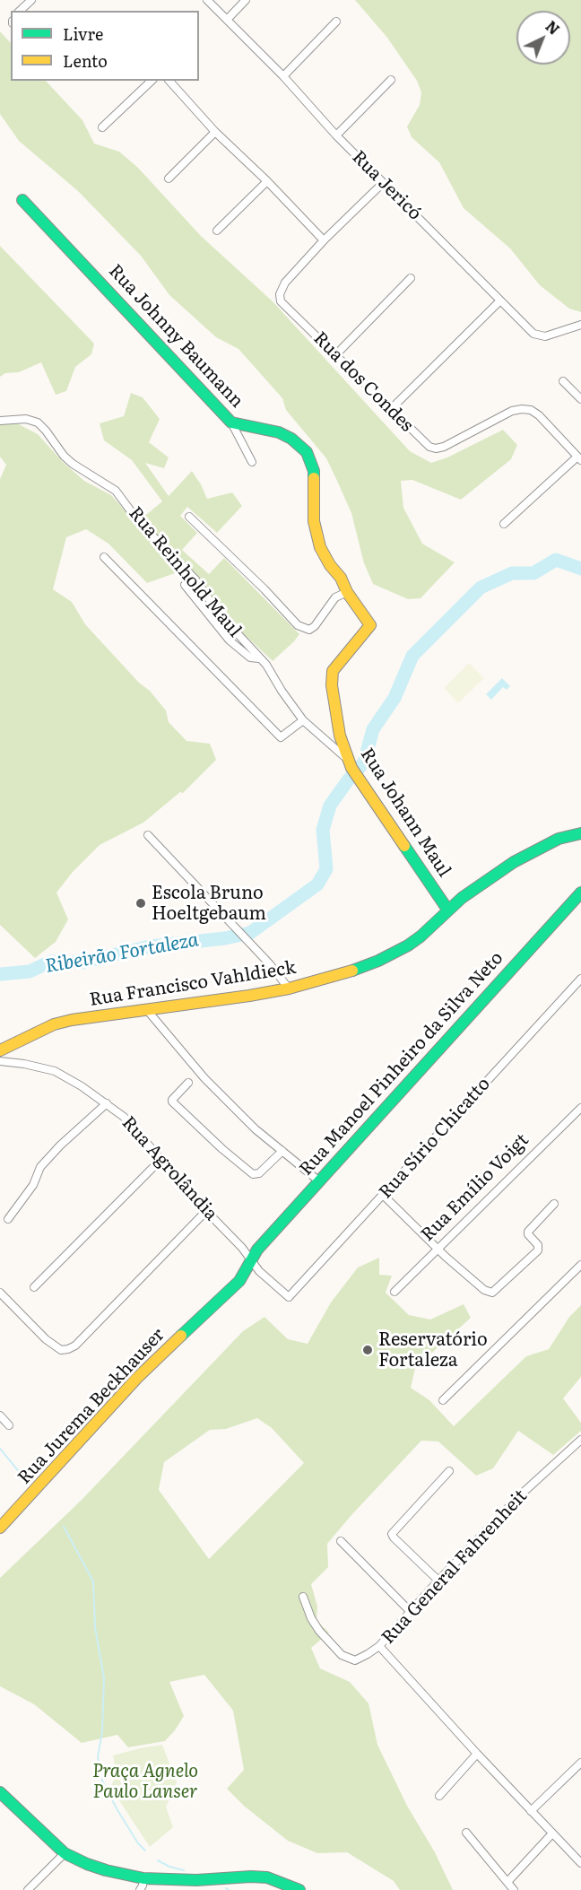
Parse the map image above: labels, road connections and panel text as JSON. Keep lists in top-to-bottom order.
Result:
{
  "streets": {
    "street": [
      "Rua Jericó",
      "Rua Johnny Baumann",
      "Rua dos Condes",
      "Rua Reinhold Maul",
      "Rua Johann Maul",
      "Rua Francisco Vahldieck",
      "Rua Manoel Pinheiro da Silva Neto",
      "Rua Sírio Chicatto",
      "Rua Agrolândia",
      "Rua Emílio Voigt",
      "Rua Jurema Beckhauser",
      "Rua General Fahrenheit"
    ]
  },
  "crossings": [
    ["Rua Jericó", "Rua dos Condes"],
    ["Rua Johnny Baumann", "Rua Johann Maul"],
    ["Rua Reinhold Maul", "Rua Johann Maul"],
    ["Rua Johann Maul", "Rua Francisco Vahldieck"],
    ["Rua Manoel Pinheiro da Silva Neto", "Rua Agrolândia"],
    ["Rua Manoel Pinheiro da Silva Neto", "Rua Jurema Beckhauser"],
    ["Rua Sírio Chicatto", "Rua Agrolândia"],
    ["Rua Agrolândia", "Rua Jurema Beckhauser"]
  ],
  "water": ["Ribeirão Fortaleza"],
  "parks": ["Praça Agnelo Paulo Lanser"],
  "places": ["Escola Bruno Hoeltgebaum", "Reservatório Fortaleza"],
  "legend": ["Livre", "Lento"],
  "north": "top right"
}
